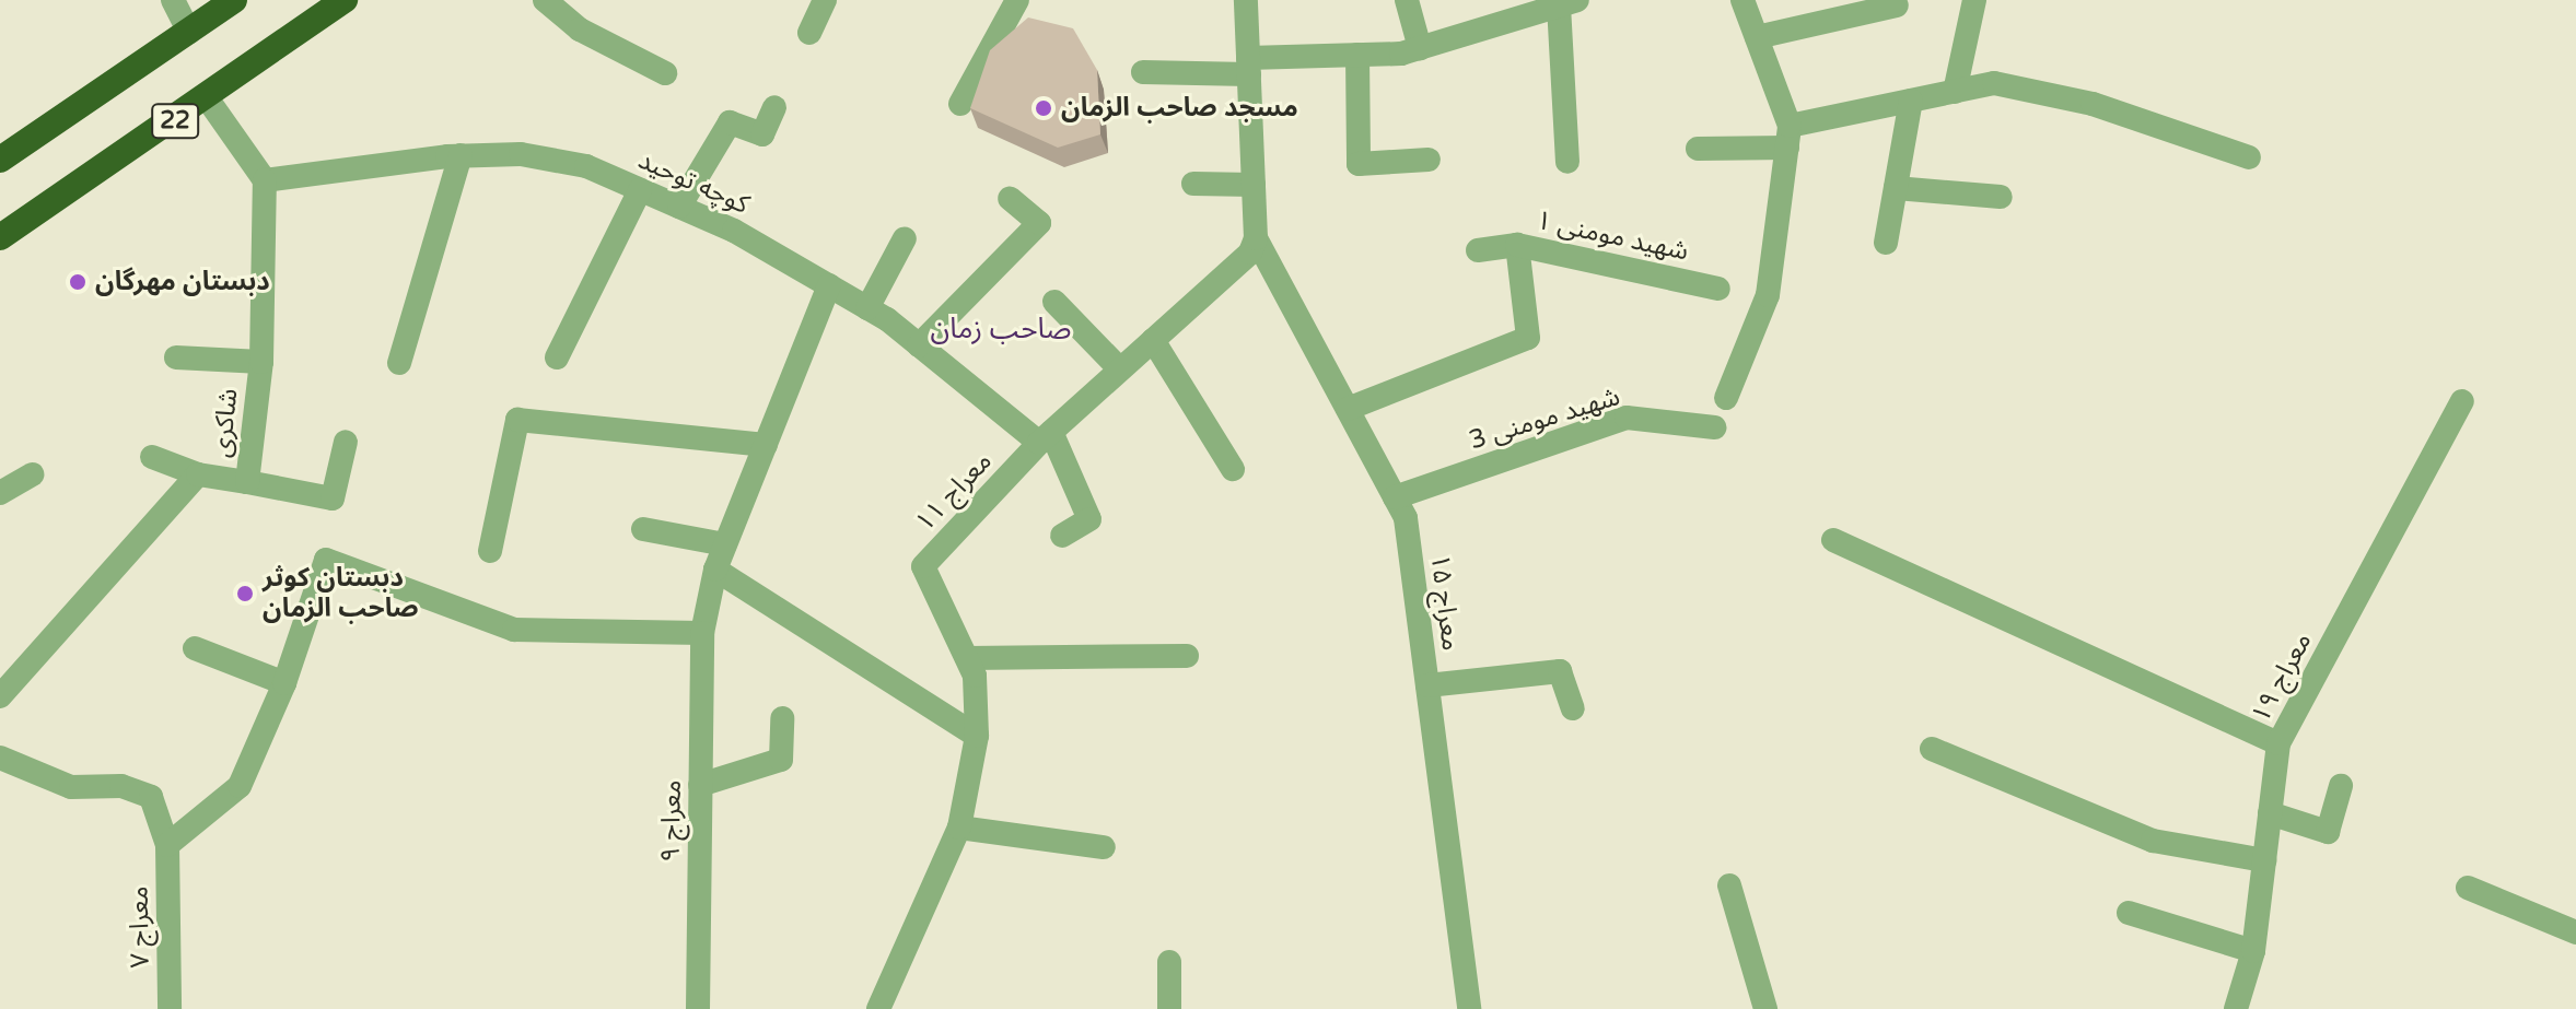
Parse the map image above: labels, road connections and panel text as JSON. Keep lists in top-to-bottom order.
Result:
{
  "streets": {
    "highway": ["22"],
    "street": [
      "کوچه توحید",
      "شهید مومنی ۱",
      "شهید مومنی 3",
      "شاکری",
      "معراج ۱۱",
      "معراج ۱۵",
      "معراج ۱۹",
      "معراج ۹",
      "معراج ۷"
    ]
  },
  "crossings": [
    ["کوچه توحید", "شاکری"],
    ["کوچه توحید", "معراج ۱۱"],
    ["کوچه توحید", "معراج ۹"],
    ["شهید مومنی ۱", "معراج ۱۵"],
    ["شهید مومنی 3", "معراج ۱۵"],
    ["معراج ۱۱", "معراج ۱۵"]
  ],
  "districts": ["صاحب زمان"],
  "places": ["مسجد صاحب الزمان", "دبستان مهرگان", "دبستان کوثر صاحب الزمان"]
}
